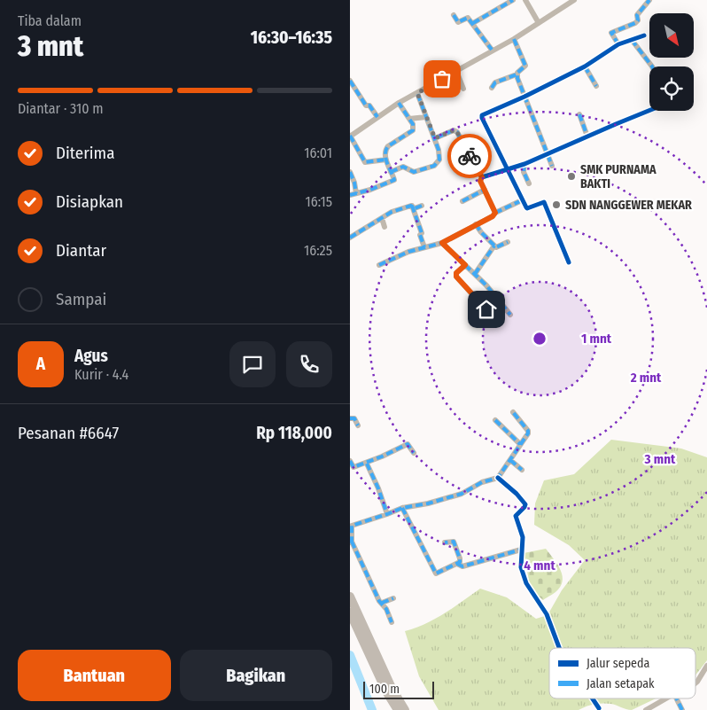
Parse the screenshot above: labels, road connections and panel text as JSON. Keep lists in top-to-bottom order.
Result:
{
  "places": ["SMK PURNAMA BAKTI", "SDN NANGGEWER MEKAR"],
  "legend": ["Jalur sepeda", "Jalan setapak"],
  "scale_bar": "100 m",
  "north": "bottom right",
  "page": {
    "heading": ["3 mnt", "Tiba dalam", "16:30–16:35"],
    "panel": [
      "Agus",
      "Kurir · 4.4",
      "Pesanan #6647",
      "Rp 118,000"
    ],
    "bar": "Diantar · 310 m",
    "list": [
      ["Diterima", "16:01"],
      ["Disiapkan", "16:15"],
      ["Diantar", "16:25"],
      "Sampai"
    ],
    "round": "A",
    "buttons": ["Bantuan", "Bagikan"],
    "scale": "100 m"
  },
  "rings": [
    "1 mnt",
    "2 mnt",
    "3 mnt",
    "4 mnt"
  ]
}
